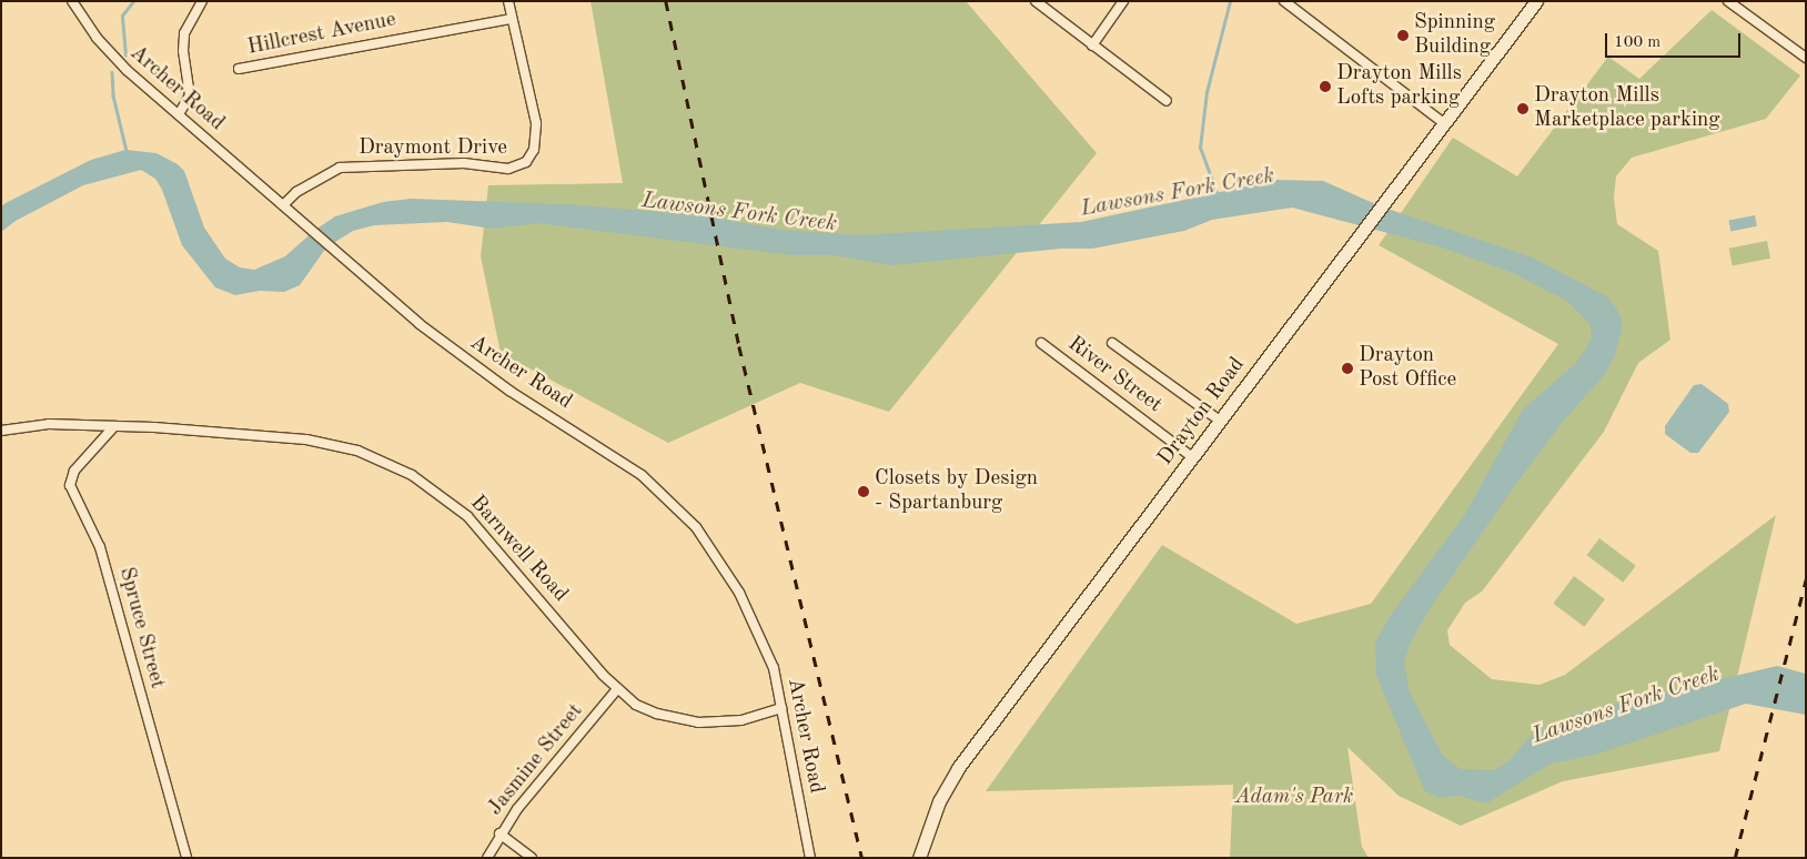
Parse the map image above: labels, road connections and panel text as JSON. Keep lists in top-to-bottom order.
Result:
{
  "streets": {
    "main road": ["Drayton Road"],
    "street": [
      "Hillcrest Avenue",
      "Archer Road",
      "Draymont Drive",
      "River Street",
      "Barnwell Road",
      "Spruce Street",
      "Jasmine Street"
    ]
  },
  "crossings": [
    ["Hillcrest Avenue", "Draymont Drive"],
    ["Archer Road", "Draymont Drive"],
    ["Archer Road", "Barnwell Road"],
    ["River Street", "Drayton Road"],
    ["Barnwell Road", "Spruce Street"],
    ["Barnwell Road", "Jasmine Street"]
  ],
  "water": ["Lawsons Fork Creek"],
  "parks": ["Adam's Park"],
  "places": [
    "Spinning Building",
    "Drayton Mills Lofts parking",
    "Drayton Mills Marketplace parking",
    "Drayton Post Office",
    "Closets by Design - Spartanburg"
  ],
  "scale_bar": "100 m"
}
